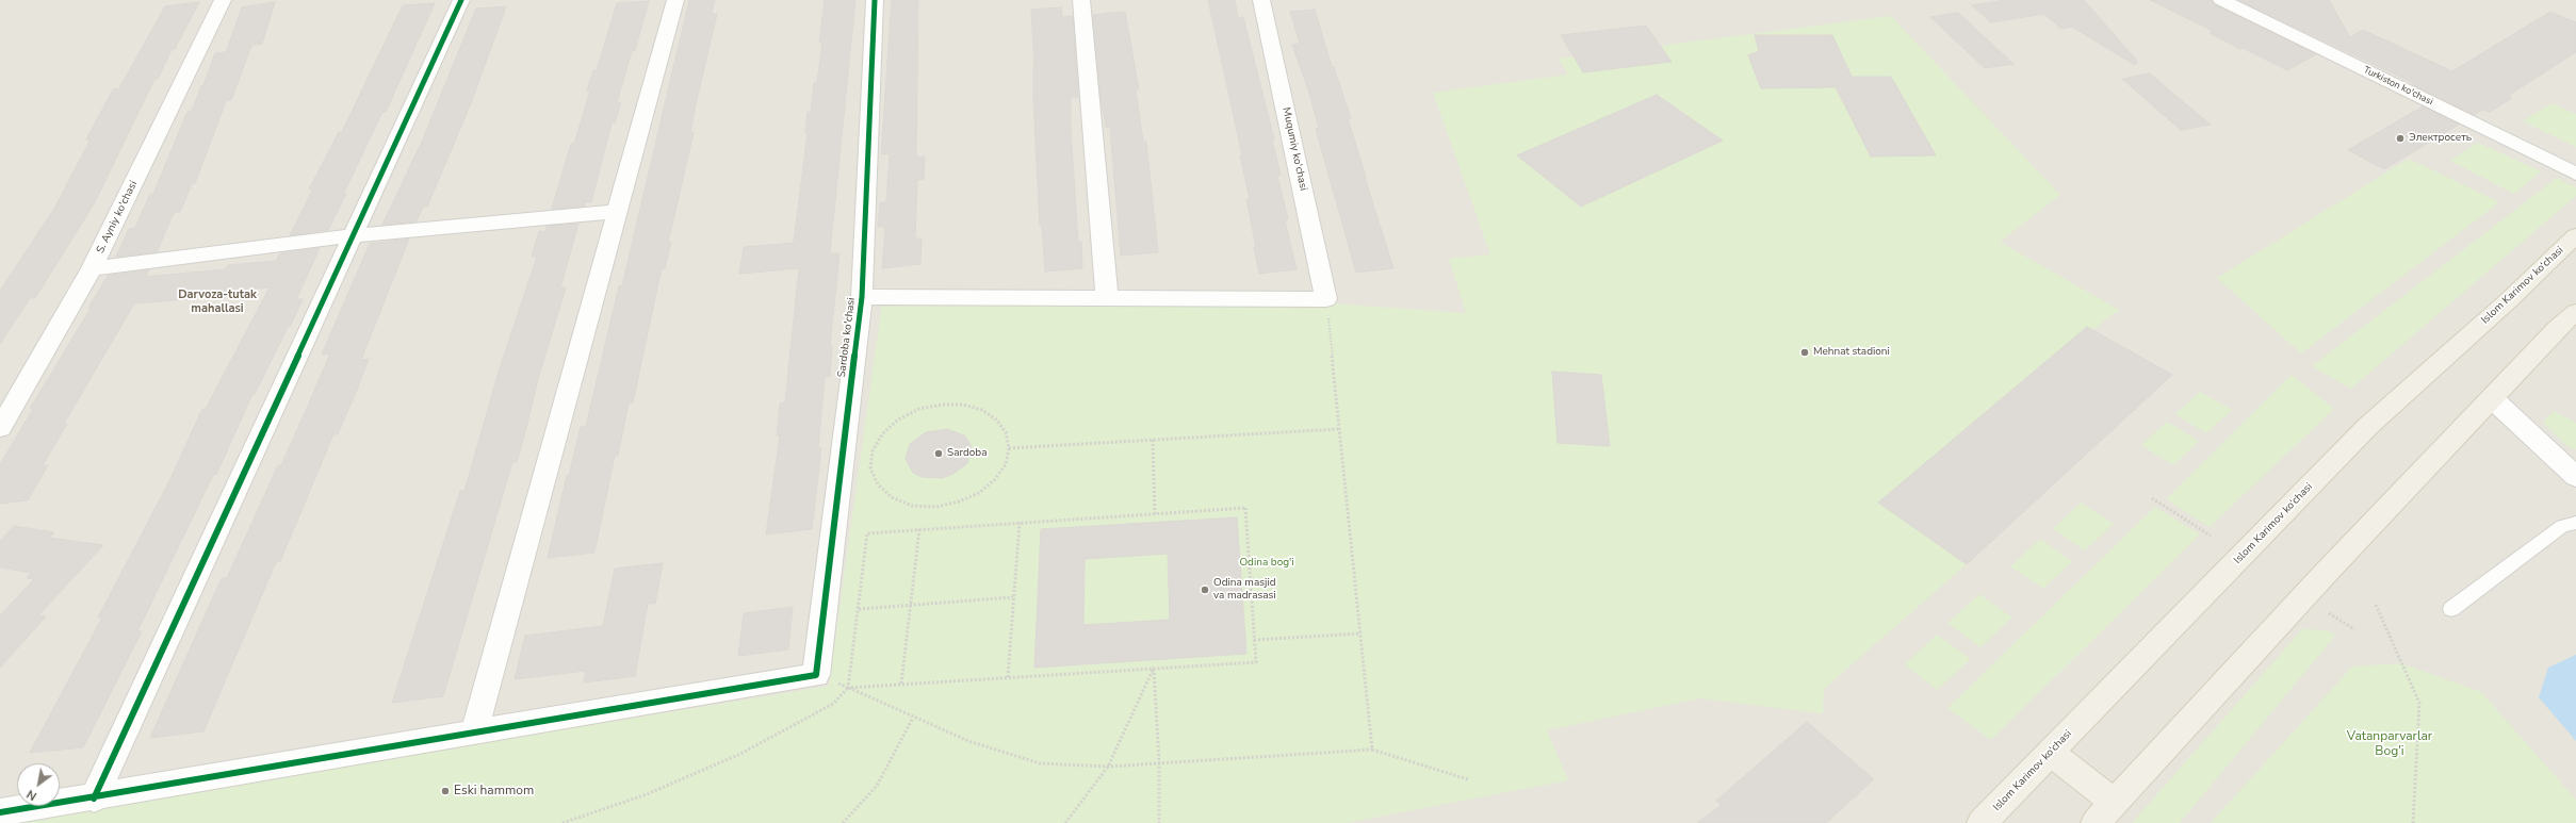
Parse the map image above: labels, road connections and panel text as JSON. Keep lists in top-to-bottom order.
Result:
{
  "streets": {
    "main road": ["Islom Karimov ko‘chasi"],
    "street": [
      "Turkiston ko'chasi",
      "Muqumiy ko'chasi",
      "S. Ayniy ko'chasi",
      "Sardoba ko'chasi"
    ]
  },
  "districts": ["Darvoza-tutak mahallasi"],
  "parks": ["Odina bog'i", "Vatanparvarlar Bog'i"],
  "places": [
    "Электросеть",
    "Mehnat stadioni",
    "Sardoba",
    "Odina masjid va madrasasi",
    "Eski hammom"
  ],
  "north": "bottom left"
}
